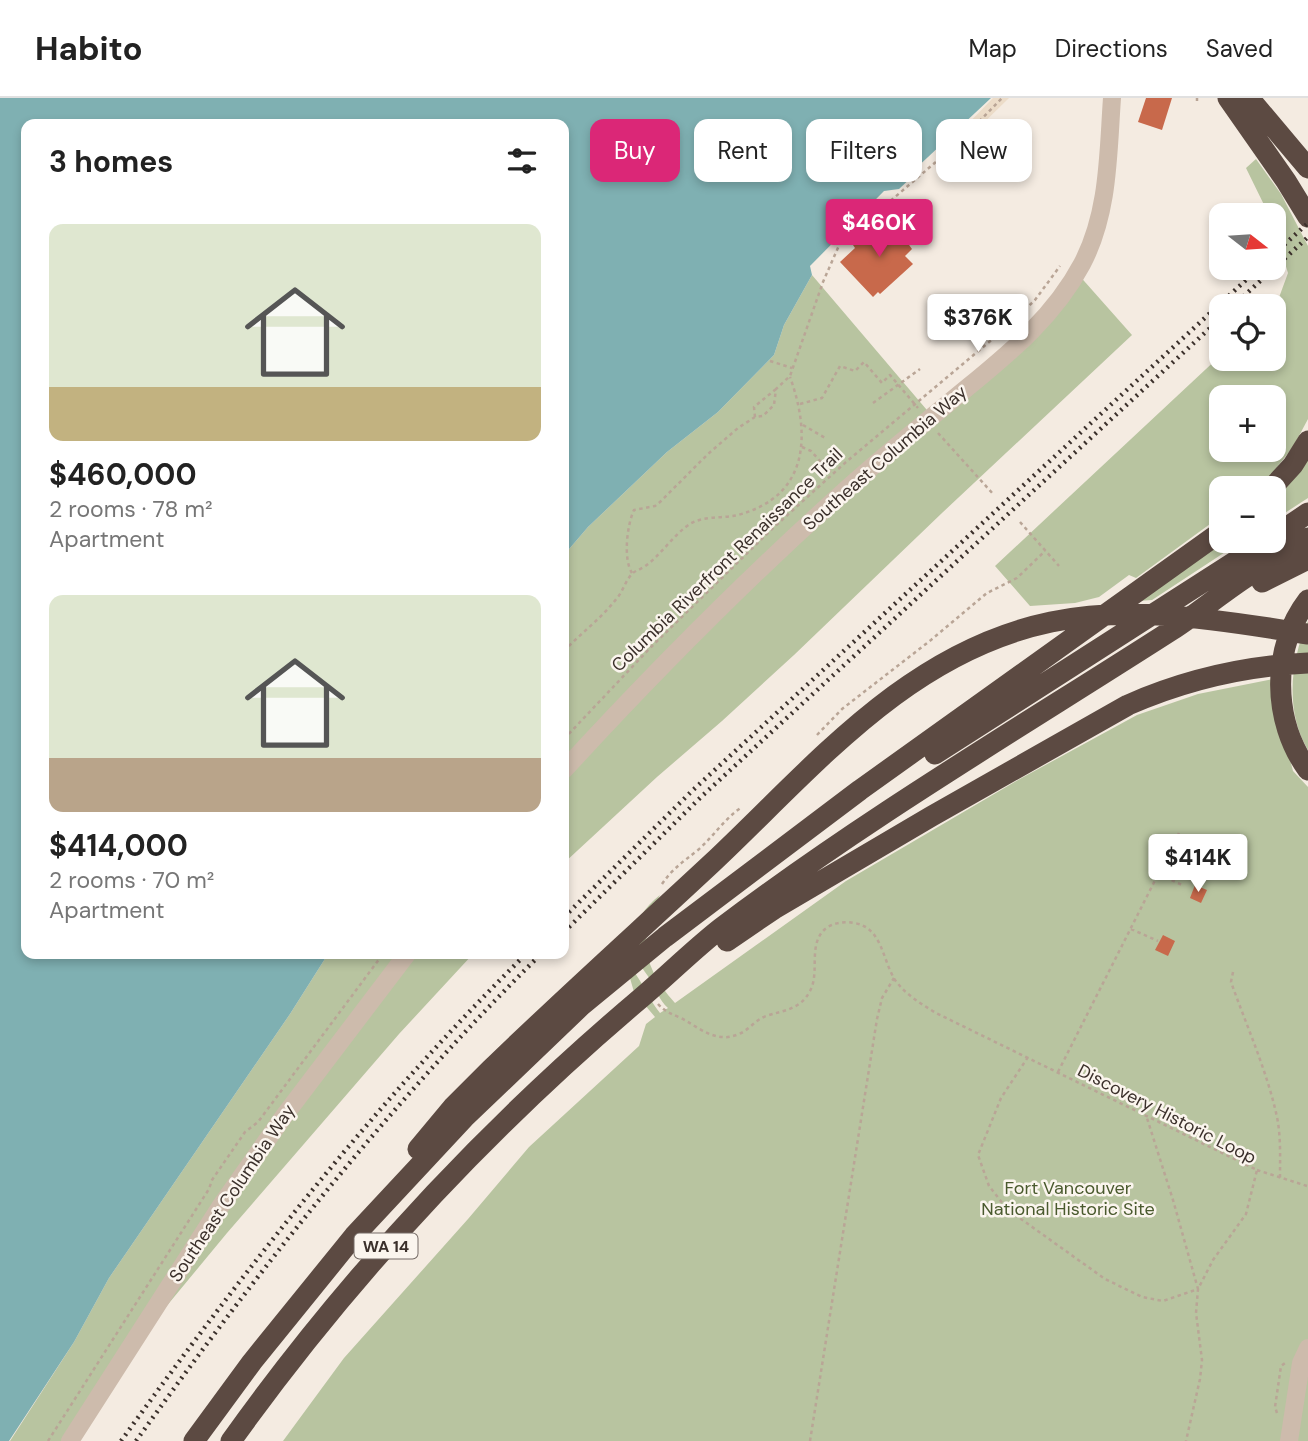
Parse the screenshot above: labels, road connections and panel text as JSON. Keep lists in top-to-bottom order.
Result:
{
  "streets": {
    "highway": ["WA 14"],
    "street": ["Southeast Columbia Way"],
    "path": ["Columbia Riverfront Renaissance Trail", "Discovery Historic Loop"]
  },
  "parks": ["Fort Vancouver National Historic Site"],
  "north": "right",
  "page": {
    "header": "Habito",
    "nav": ["Map", "Directions", "Saved"],
    "chip": [
      "Buy",
      "Rent",
      "Filters",
      "New"
    ],
    "heading": "3 homes",
    "price": ["$460K", "$376K", "$414K"],
    "map_buttons": ["+", "−"],
    "list": [
      {
        "name": "$460,000",
        "note": "2 rooms · 78 m² · Apartment"
      },
      {
        "name": "$414,000",
        "note": "2 rooms · 70 m² · Apartment"
      }
    ]
  }
}
